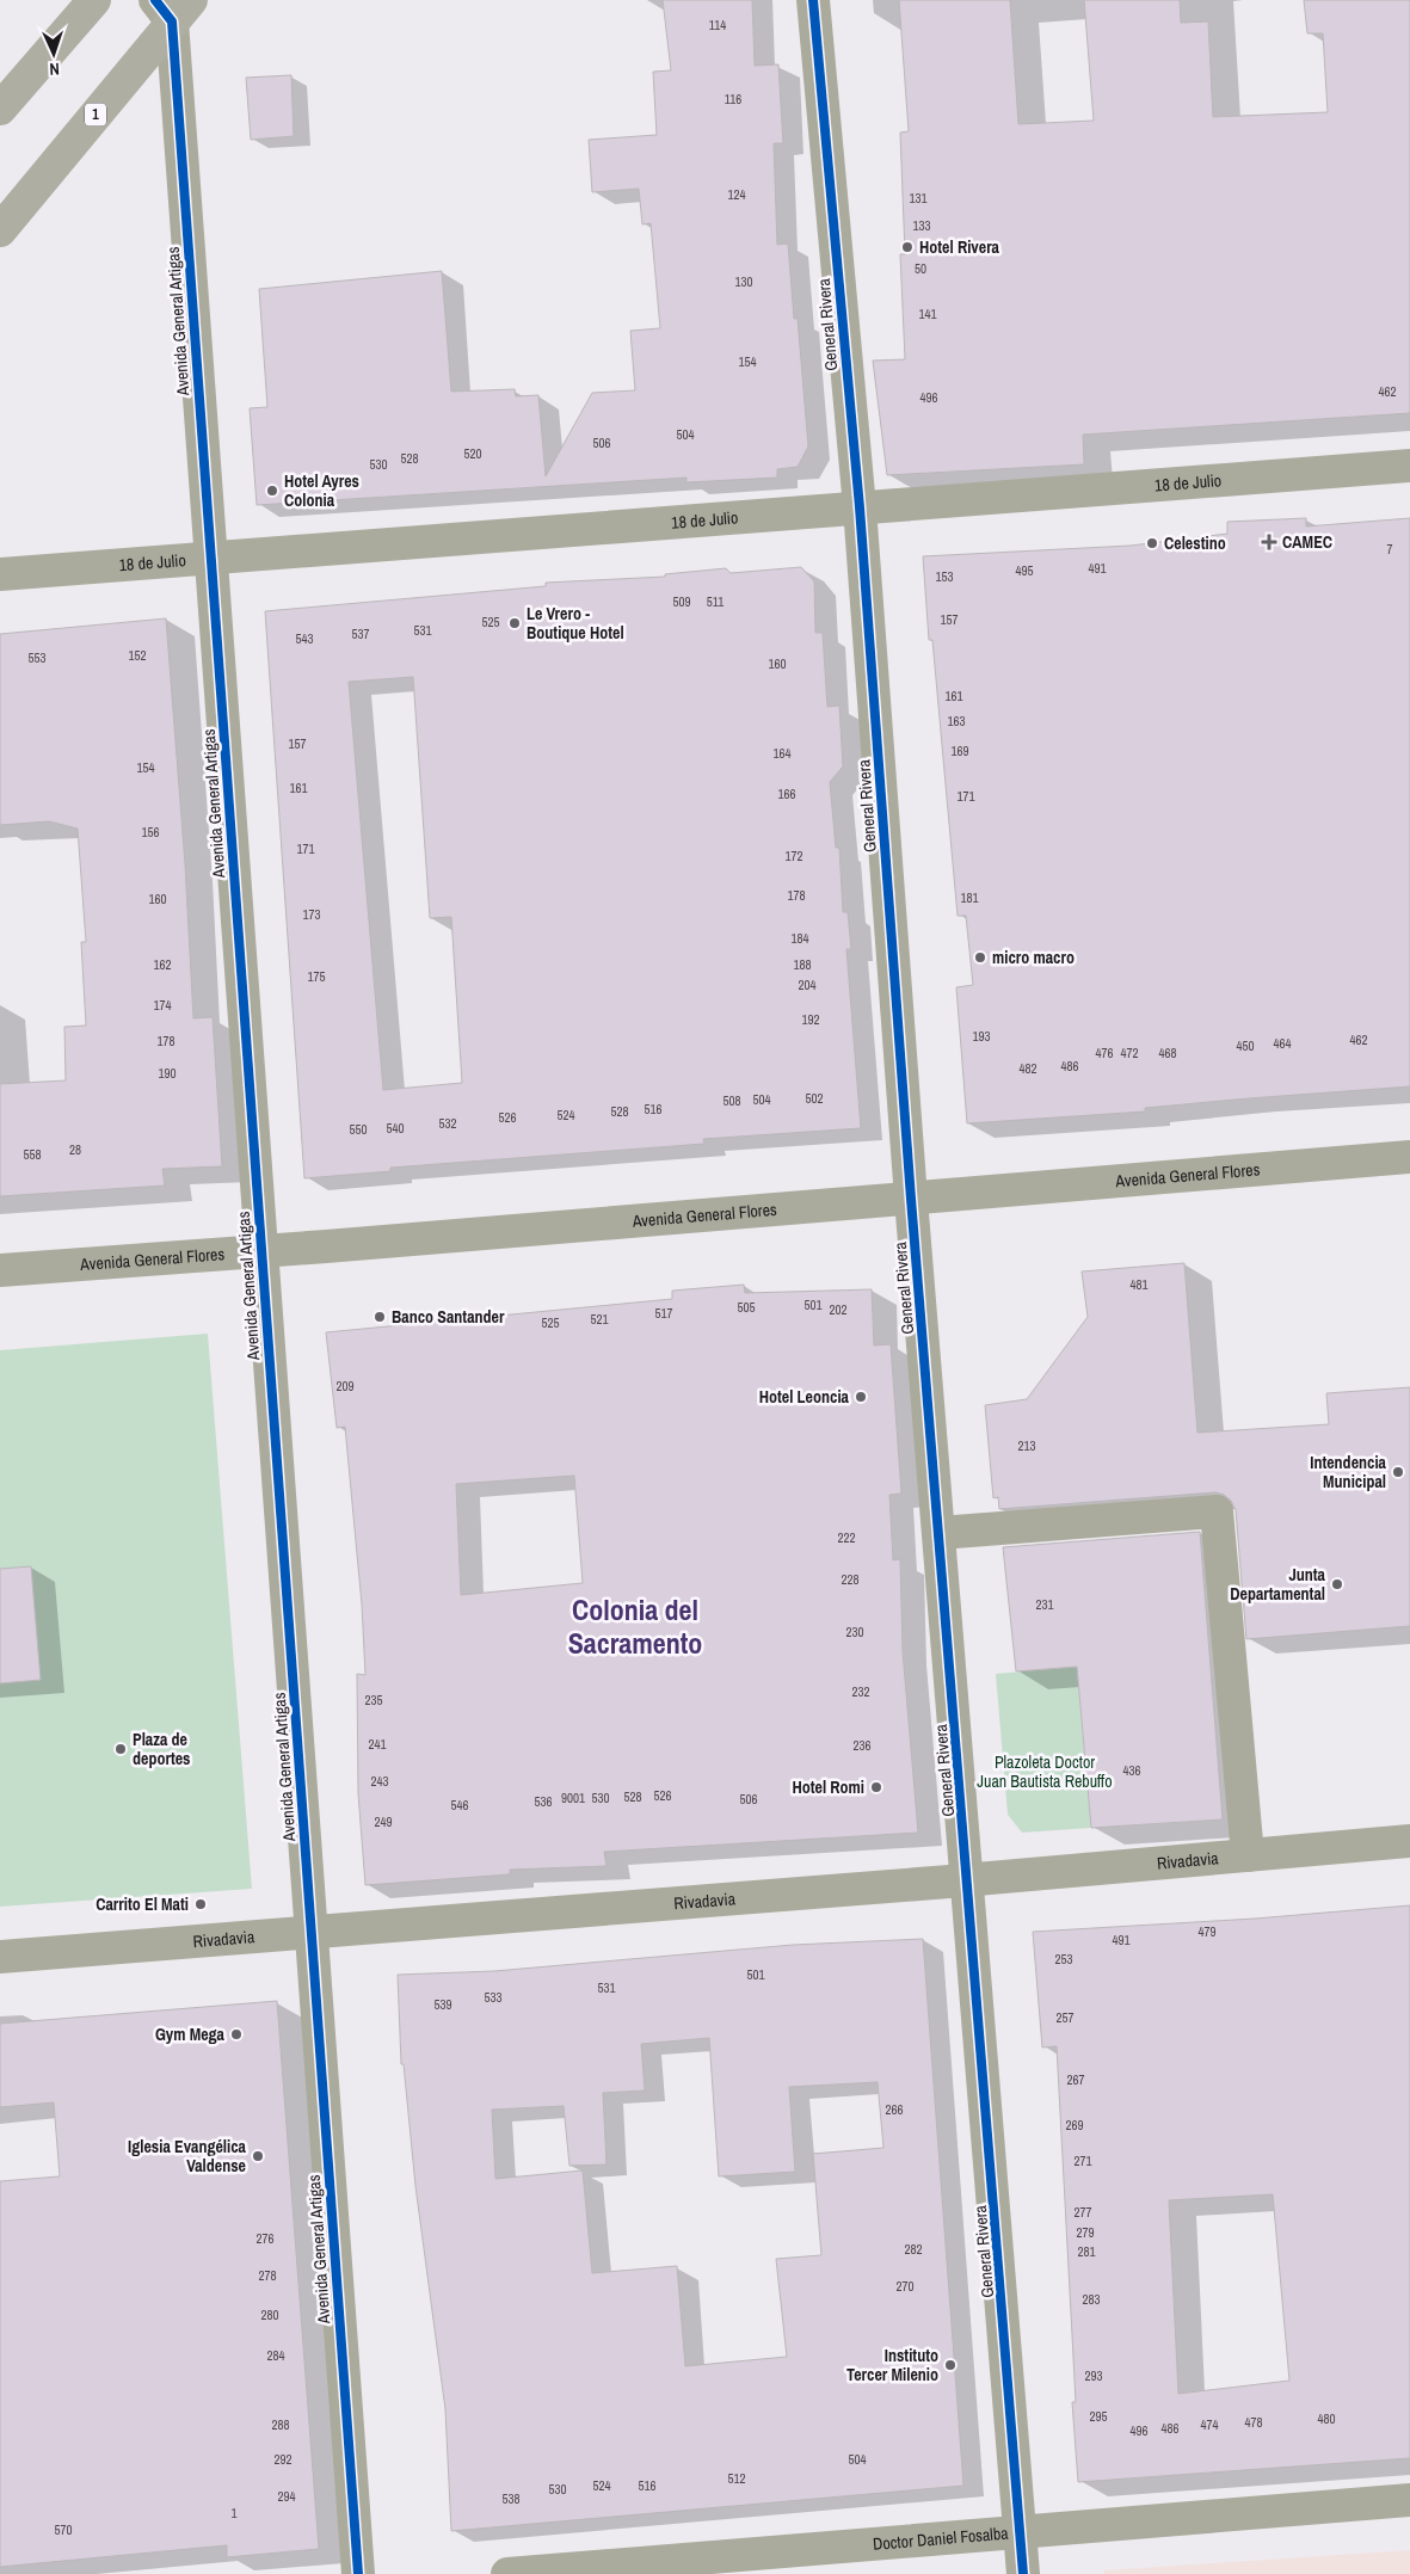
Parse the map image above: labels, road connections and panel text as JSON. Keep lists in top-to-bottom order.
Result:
{
  "streets": {
    "main road": ["1"],
    "street": [
      "Avenida General Artigas",
      "General Rivera",
      "18 de Julio",
      "Avenida General Flores",
      "Rivadavia",
      "Doctor Daniel Fosalba"
    ]
  },
  "crossings": [
    ["1", "Avenida General Artigas"],
    ["Avenida General Artigas", "18 de Julio"],
    ["Avenida General Artigas", "Avenida General Flores"],
    ["Avenida General Artigas", "Rivadavia"],
    ["General Rivera", "18 de Julio"],
    ["General Rivera", "Avenida General Flores"],
    ["General Rivera", "Rivadavia"],
    ["General Rivera", "Doctor Daniel Fosalba"]
  ],
  "districts": ["Colonia del Sacramento"],
  "parks": ["Plazoleta Doctor Juan Bautista Rebuffo"],
  "places": {
    "other": [
      "Hotel Rivera",
      "Hotel Ayres Colonia",
      "Celestino",
      "Le Vrero - Boutique Hotel",
      "micro macro",
      "Banco Santander",
      "Hotel Leoncia",
      "Intendencia Municipal",
      "Junta Departamental",
      "Plaza de deportes",
      "Hotel Romi",
      "Carrito El Mati",
      "Gym Mega",
      "Iglesia Evangélica Valdense",
      "Instituto Tercer Milenio"
    ],
    "health": ["CAMEC"]
  },
  "house_numbers": [
    "114",
    "116",
    "124",
    "131",
    "133",
    "50",
    "130",
    "141",
    "154",
    "462",
    "496",
    "504",
    "506",
    "520",
    "528",
    "530",
    "7",
    "491",
    "495",
    "153",
    "509",
    "511",
    "157",
    "525",
    "531",
    "537",
    "543",
    "152",
    "553",
    "160",
    "161",
    "163",
    "157",
    "169",
    "164",
    "154",
    "161",
    "166",
    "171",
    "156",
    "171",
    "172",
    "178",
    "181",
    "160",
    "173",
    "184",
    "162",
    "188",
    "175",
    "204",
    "174",
    "192",
    "193",
    "462",
    "178",
    "464",
    "450",
    "476",
    "472",
    "468",
    "486",
    "482",
    "190",
    "502",
    "504",
    "508",
    "516",
    "528",
    "524",
    "526",
    "532",
    "540",
    "550",
    "28",
    "558",
    "481",
    "501",
    "505",
    "202",
    "517",
    "521",
    "525",
    "209",
    "213",
    "222",
    "228",
    "231",
    "230",
    "232",
    "235",
    "241",
    "236",
    "436",
    "243",
    "526",
    "528",
    "9001",
    "530",
    "506",
    "536",
    "546",
    "249",
    "479",
    "491",
    "253",
    "501",
    "531",
    "533",
    "539",
    "257",
    "267",
    "266",
    "269",
    "271",
    "277",
    "279",
    "276",
    "282",
    "281",
    "278",
    "270",
    "283",
    "280",
    "284",
    "293",
    "295",
    "480",
    "478",
    "288",
    "474",
    "486",
    "496",
    "292",
    "504",
    "512",
    "524",
    "516",
    "530",
    "294",
    "538",
    "1",
    "570"
  ],
  "north": "bottom"
}
